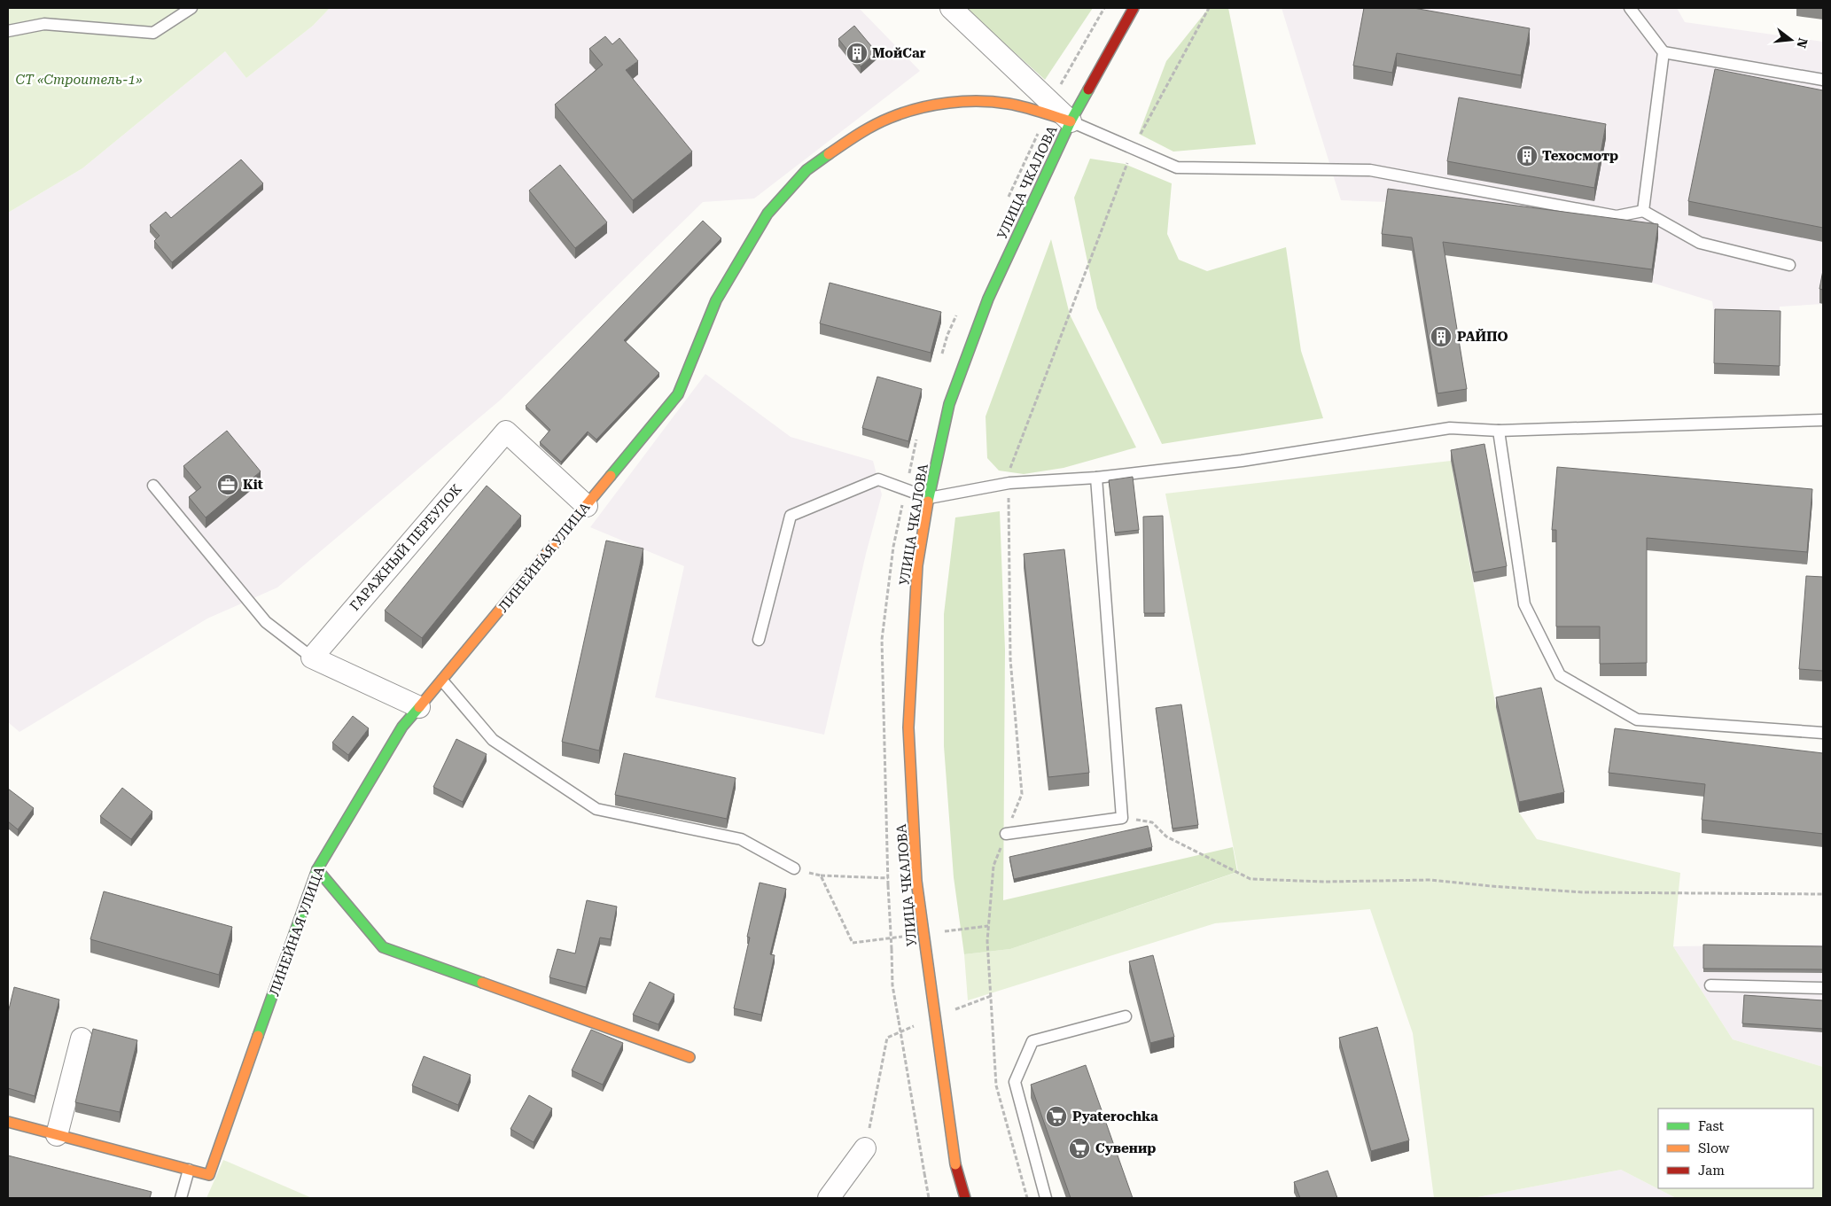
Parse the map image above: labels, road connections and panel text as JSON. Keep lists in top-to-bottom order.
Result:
{
  "streets": {
    "street": ["УЛИЦА ЧКАЛОВА", "ГАРАЖНЫЙ ПЕРЕУЛОК", "ЛИНЕЙНАЯ УЛИЦА"]
  },
  "crossings": [
    ["УЛИЦА ЧКАЛОВА", "ЛИНЕЙНАЯ УЛИЦА"],
    ["ГАРАЖНЫЙ ПЕРЕУЛОК", "ЛИНЕЙНАЯ УЛИЦА"]
  ],
  "parks": ["СТ «Строитель-1»"],
  "places": {
    "building": ["МойCar", "Техосмотр", "РАЙПО"],
    "office": ["Kit"],
    "supermarket": ["Pyaterochka", "Сувенир"]
  },
  "legend": ["Fast", "Slow", "Jam"],
  "north": "right"
}
